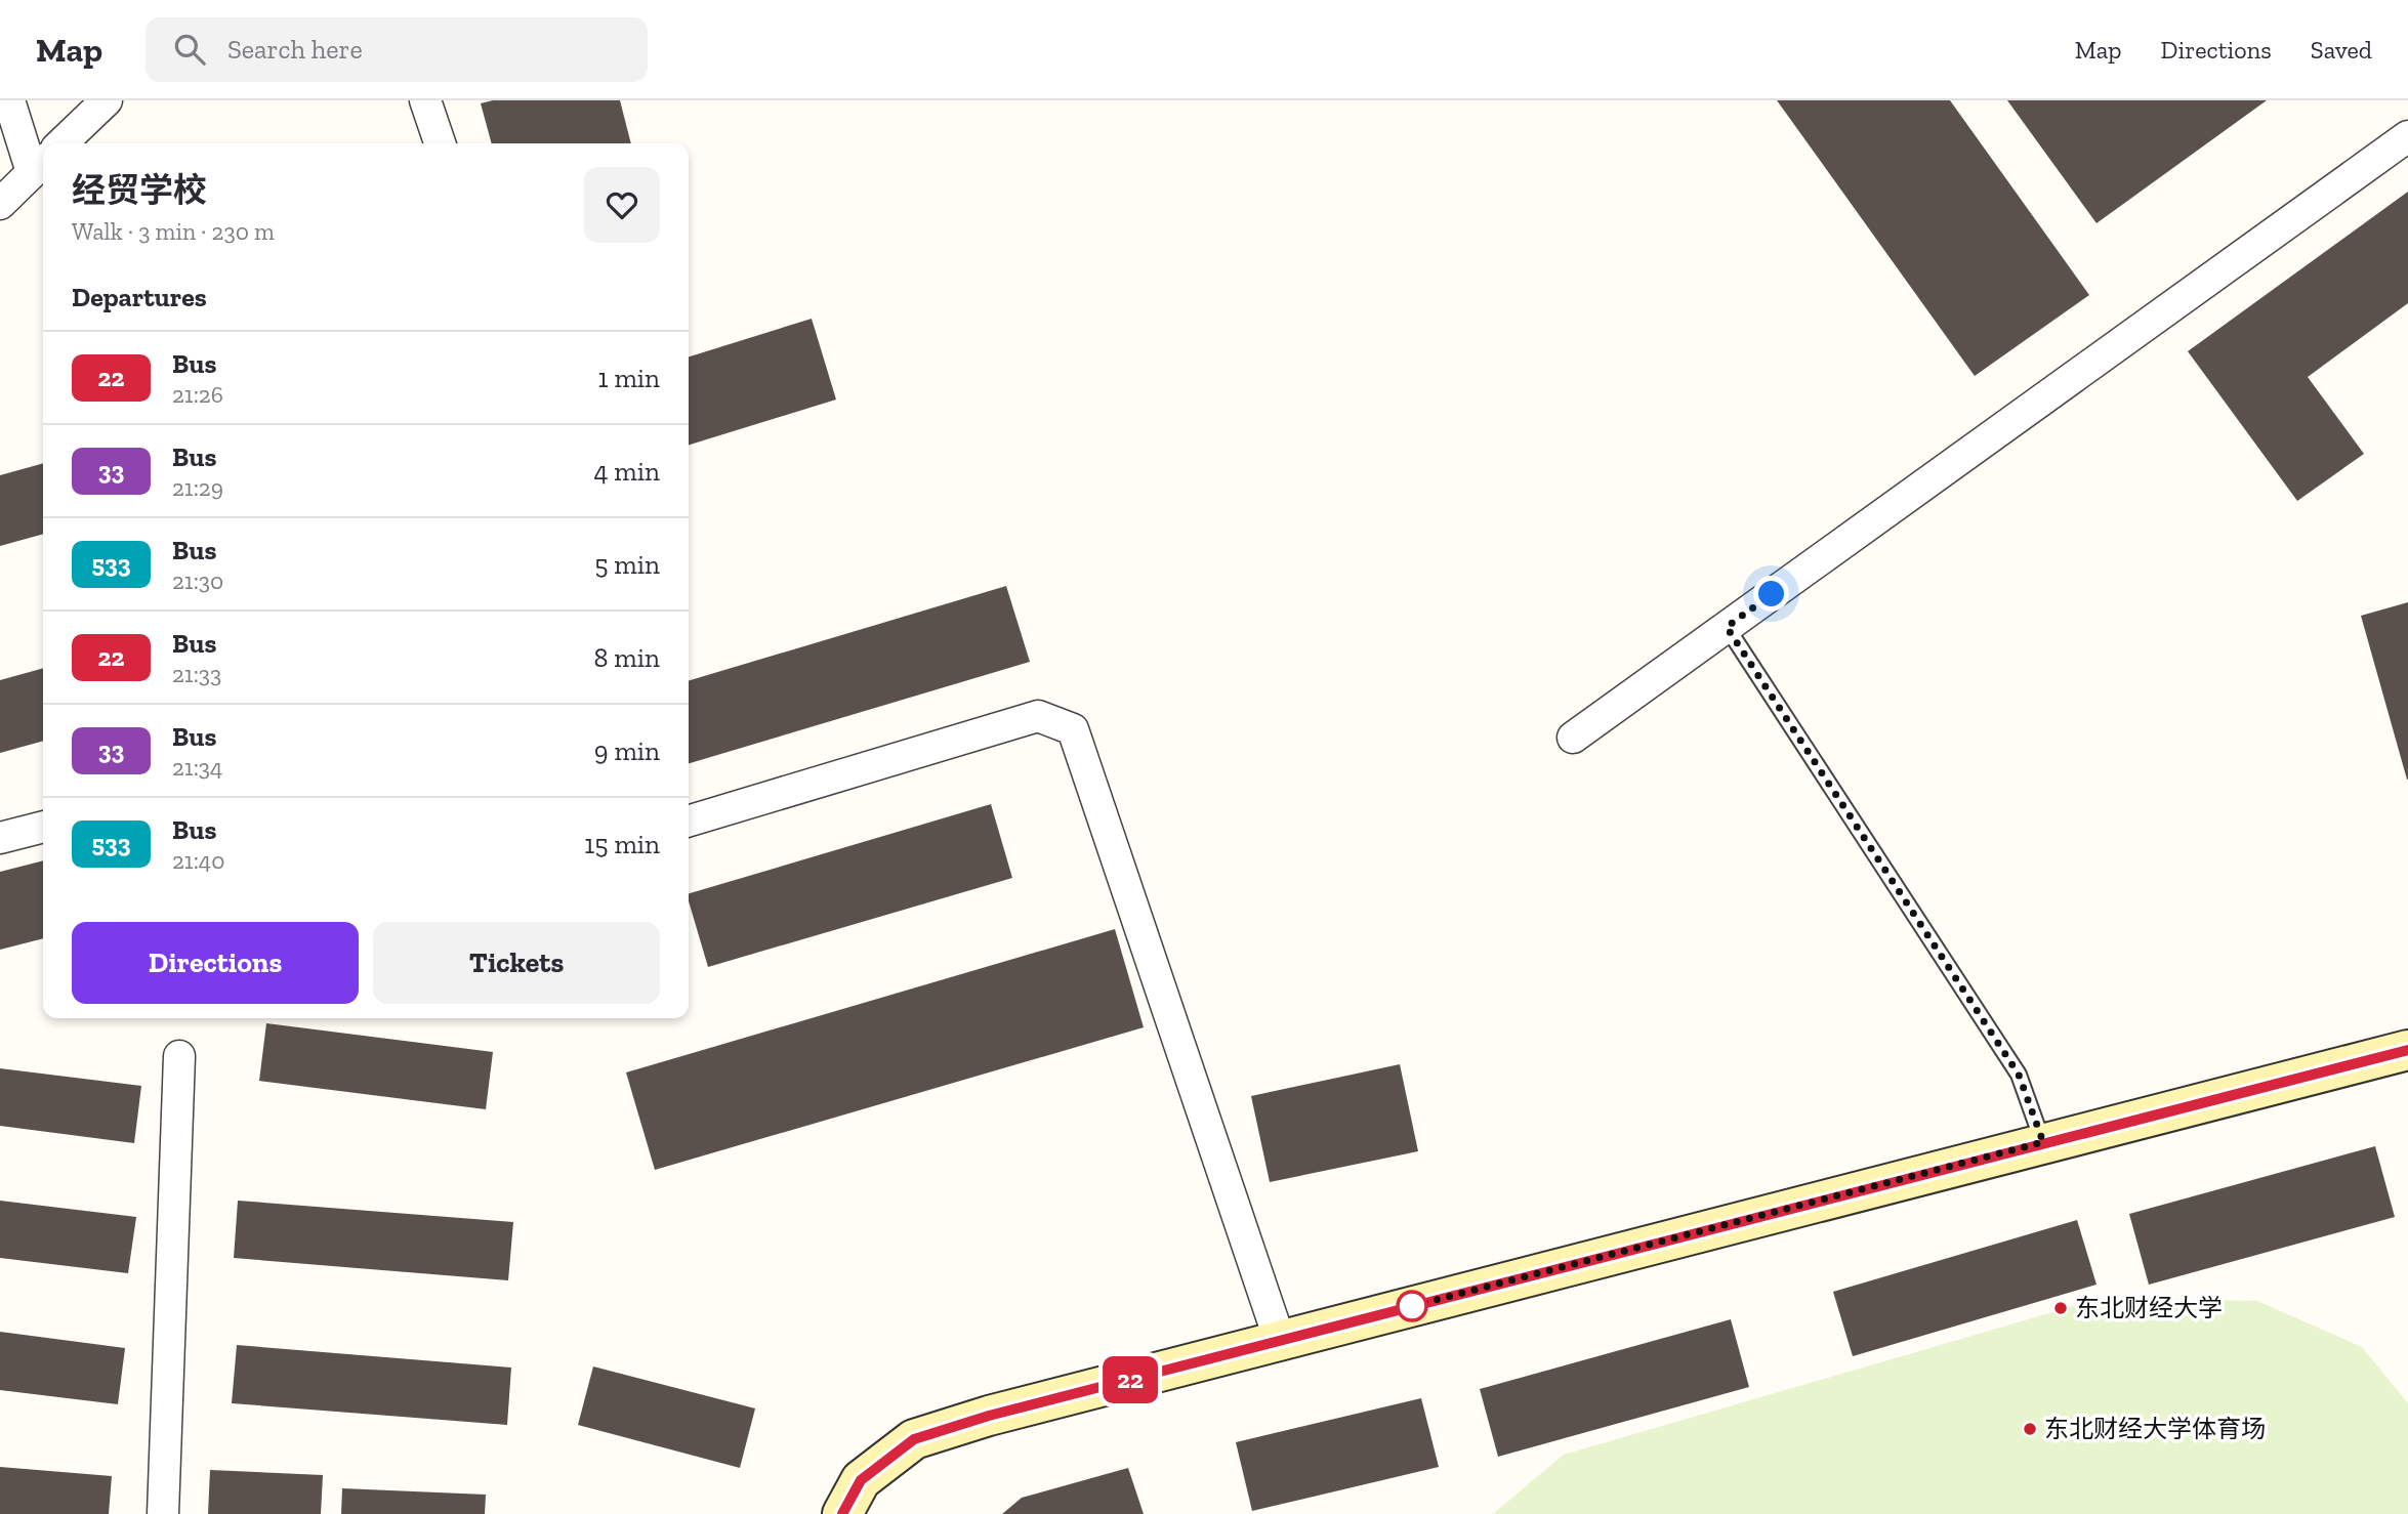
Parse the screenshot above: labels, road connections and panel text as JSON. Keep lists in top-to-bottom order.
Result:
{
  "places": ["东北财经大学", "东北财经大学体育场"],
  "lines": ["bus line 22"],
  "page": {
    "header": "Map",
    "search": "Search here",
    "nav": ["Map", "Directions", "Saved"],
    "on_map": "22",
    "heading": [
      ["经贸学校", "Walk · 3 min · 230 m"],
      "Departures"
    ],
    "list": [
      {
        "mark": "22",
        "name": "Bus",
        "note": "21:26",
        "value": "1 min"
      },
      {
        "mark": "33",
        "name": "Bus",
        "note": "21:29",
        "value": "4 min"
      },
      {
        "mark": "533",
        "name": "Bus",
        "note": "21:30",
        "value": "5 min"
      },
      {
        "mark": "22",
        "name": "Bus",
        "note": "21:33",
        "value": "8 min"
      },
      {
        "mark": "33",
        "name": "Bus",
        "note": "21:34",
        "value": "9 min"
      },
      {
        "mark": "533",
        "name": "Bus",
        "note": "21:40",
        "value": "15 min"
      }
    ],
    "buttons": ["Directions", "Tickets"]
  }
}
